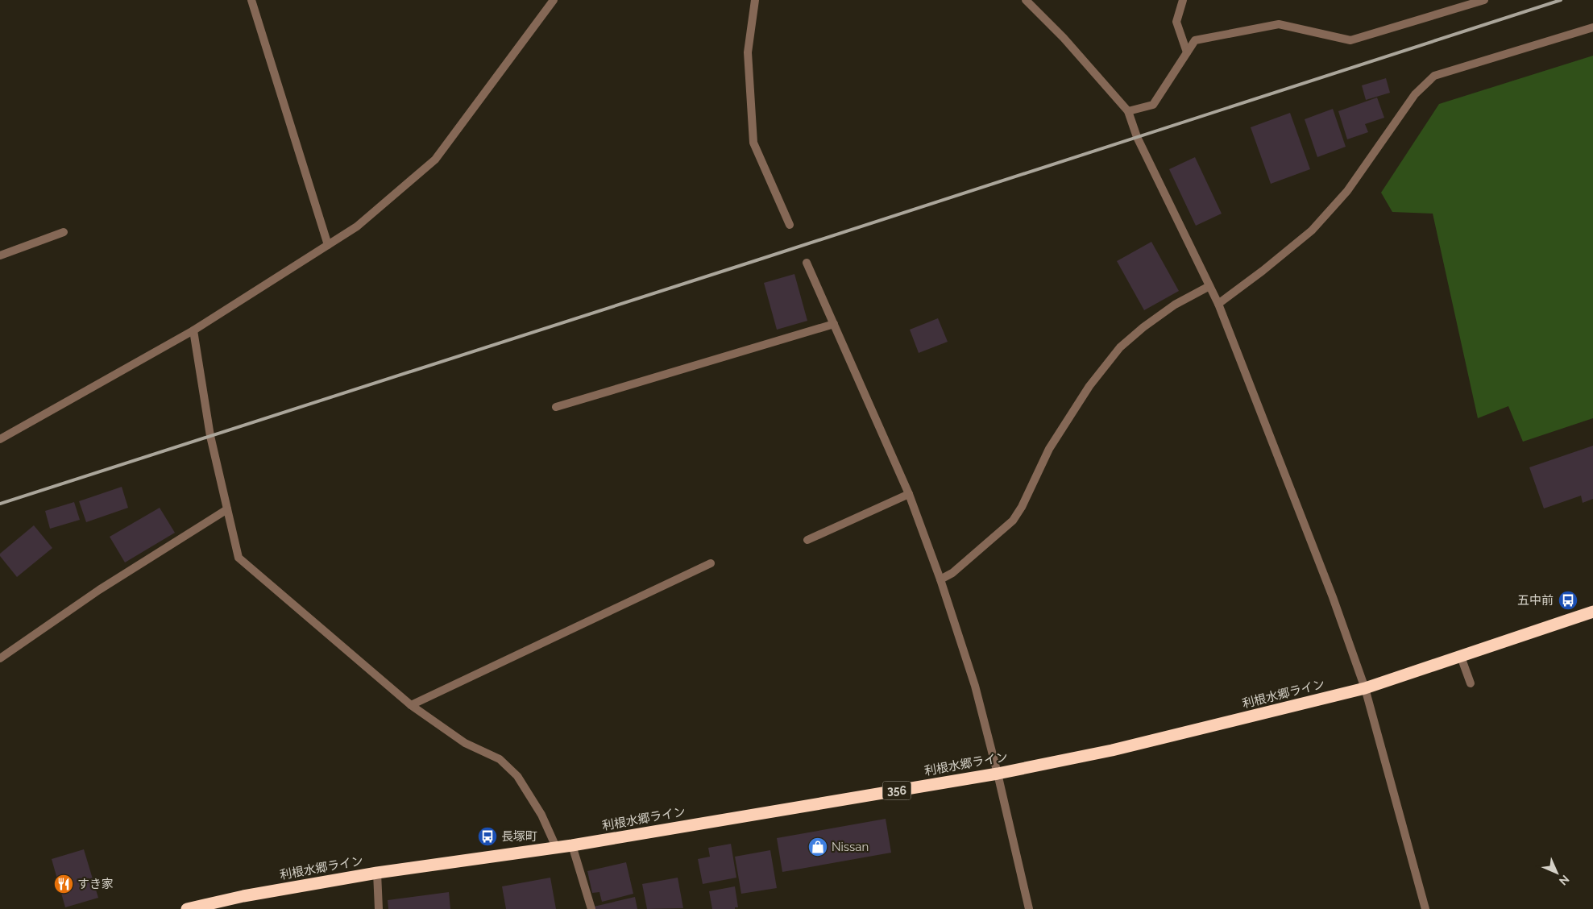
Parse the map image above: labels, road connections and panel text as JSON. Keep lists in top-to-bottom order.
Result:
{
  "streets": {
    "highway": ["利根水郷ライン", "356"]
  },
  "places": {
    "bus stop": ["五中前", "長塚町"],
    "shop": ["Nissan"],
    "restaurant": ["すき家"]
  },
  "north": "bottom right"
}
